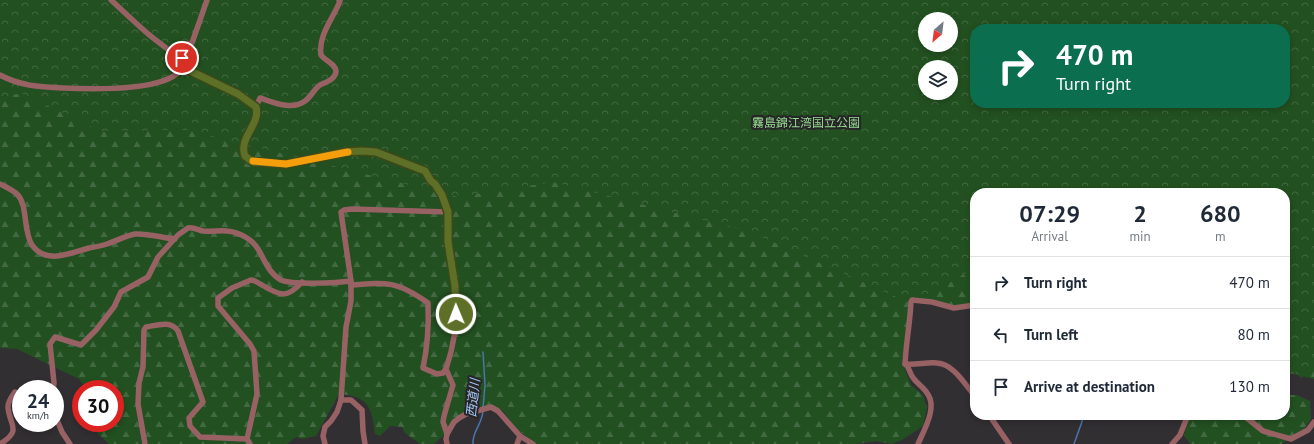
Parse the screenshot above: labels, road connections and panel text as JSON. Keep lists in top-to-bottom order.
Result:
{
  "water": ["西道川"],
  "parks": ["霧島錦江湾国立公園"],
  "north": "bottom left",
  "page": {
    "turn": ["470 m", "Turn right"],
    "eta": [
      "07:29",
      "Arrival",
      "2",
      "min",
      "680",
      "m"
    ],
    "list": [
      {
        "name": "Turn right",
        "value": "470 m"
      },
      {
        "name": "Turn left",
        "value": "80 m"
      },
      {
        "name": "Arrive at destination",
        "value": "130 m"
      }
    ],
    "speed": "24 km/h",
    "limit": "30"
  }
}
